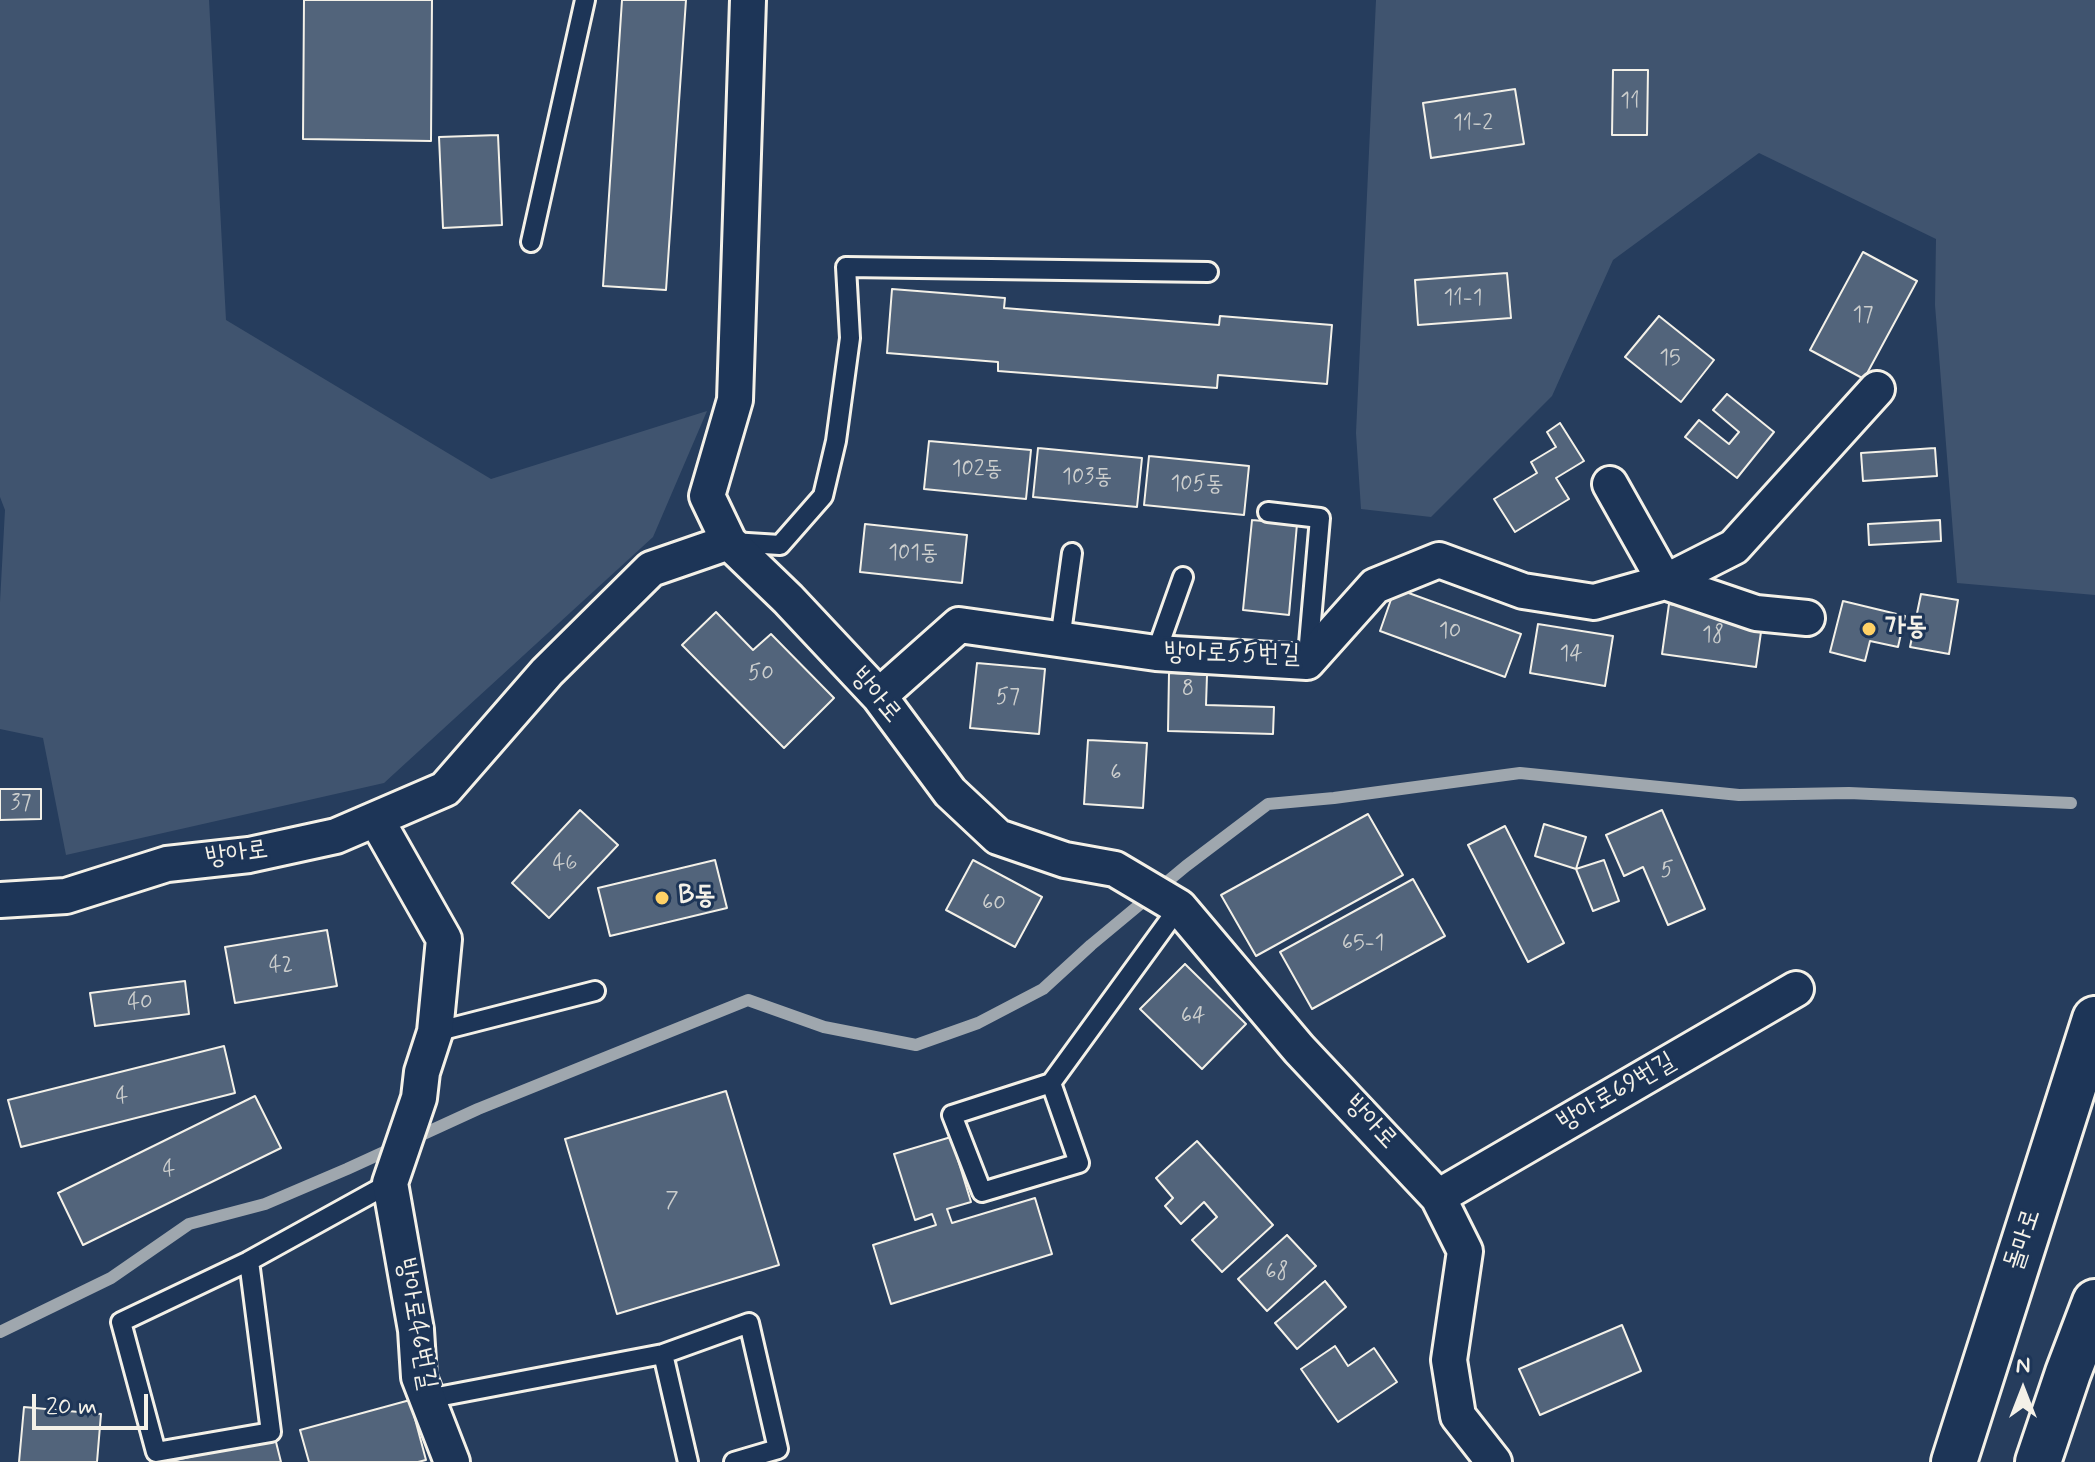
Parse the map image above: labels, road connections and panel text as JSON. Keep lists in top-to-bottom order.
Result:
{
  "streets": {
    "main road": ["돌마로"],
    "street": [
      "방아로55번길",
      "방아로",
      "방아로69번길",
      "방아로46번길"
    ]
  },
  "crossings": [
    ["방아로55번길", "방아로"],
    ["방아로", "방아로69번길"]
  ],
  "places": ["가동", "B동"],
  "house_numbers": [
    "11",
    "11-2",
    "11-1",
    "17",
    "15",
    "102동",
    "103동",
    "105동",
    "101동",
    "10",
    "18",
    "14",
    "50",
    "8",
    "57",
    "6",
    "37",
    "46",
    "5",
    "60",
    "65-1",
    "42",
    "40",
    "64",
    "4",
    "4",
    "7",
    "68"
  ],
  "scale_bar": "20 m",
  "north": "top"
}
